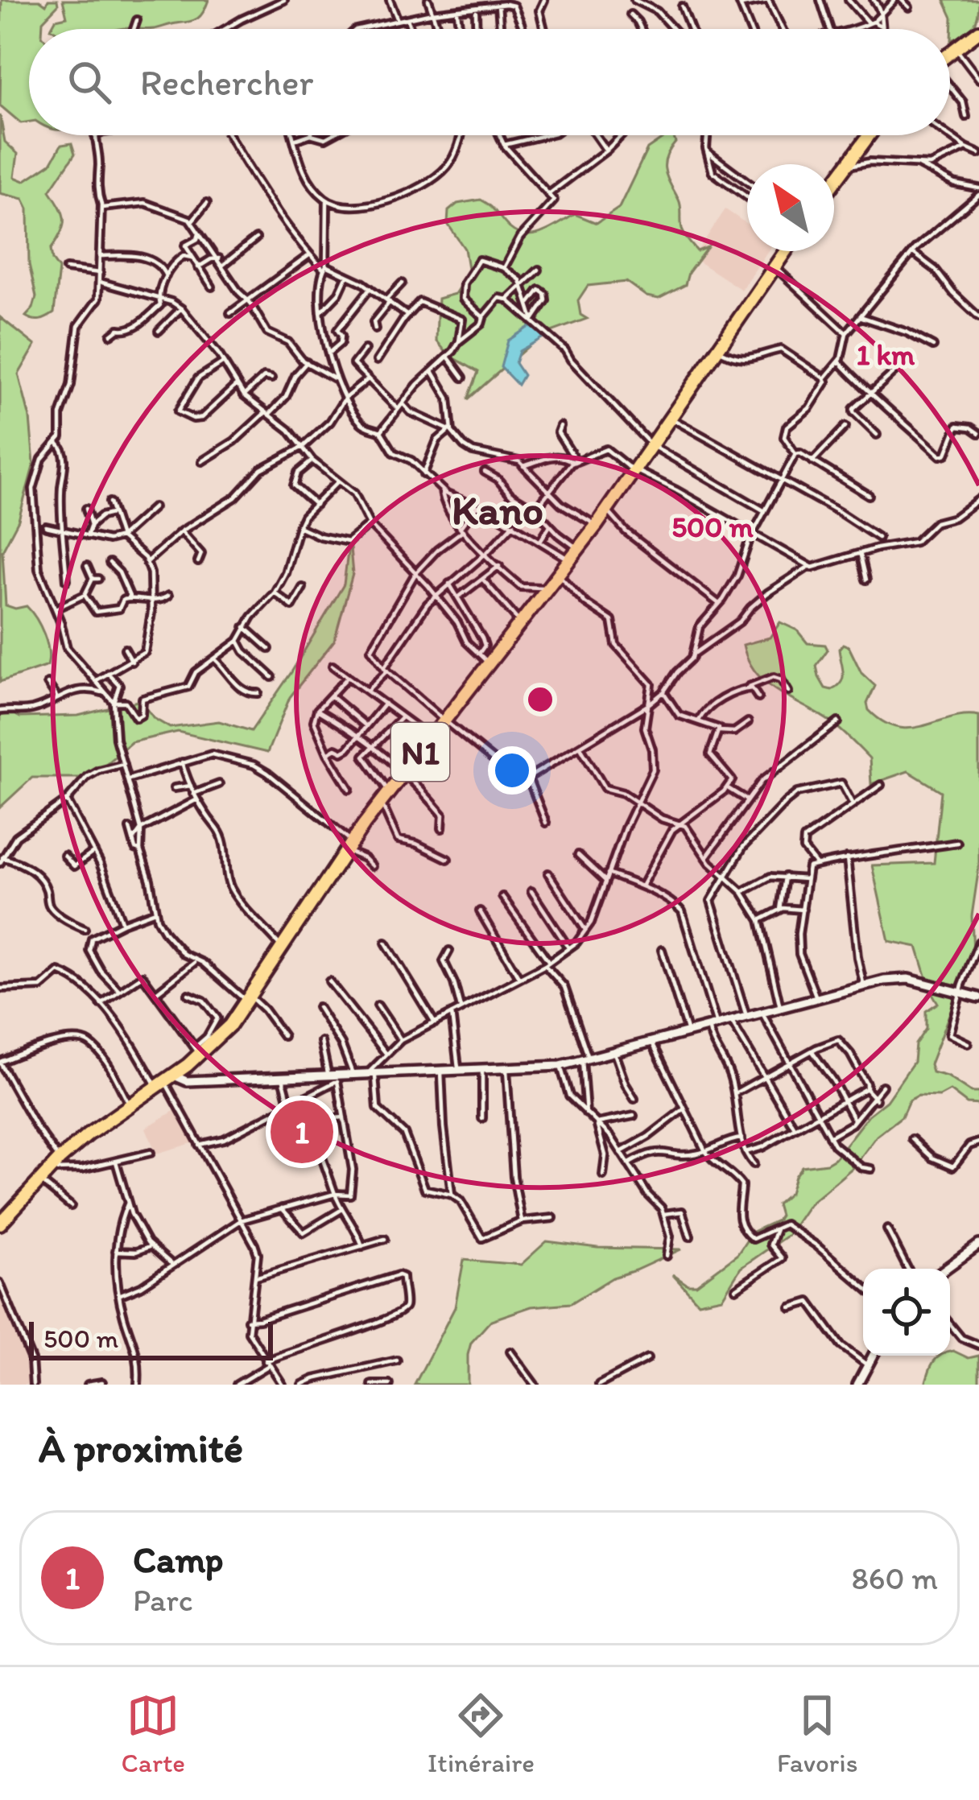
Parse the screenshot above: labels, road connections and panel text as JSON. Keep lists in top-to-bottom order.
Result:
{
  "streets": {
    "highway": ["N1"]
  },
  "districts": ["Kano"],
  "scale_bar": "500 m",
  "north": "top left",
  "page": {
    "search": "Rechercher",
    "pins": "1",
    "scale": "500 m",
    "heading": "À proximité",
    "list": [
      {
        "mark": "1",
        "name": "Camp",
        "note": "Parc",
        "value": "860 m"
      }
    ],
    "nav": ["Carte", "Itinéraire", "Favoris"]
  },
  "rings": ["1 km", "500 m"]
}
